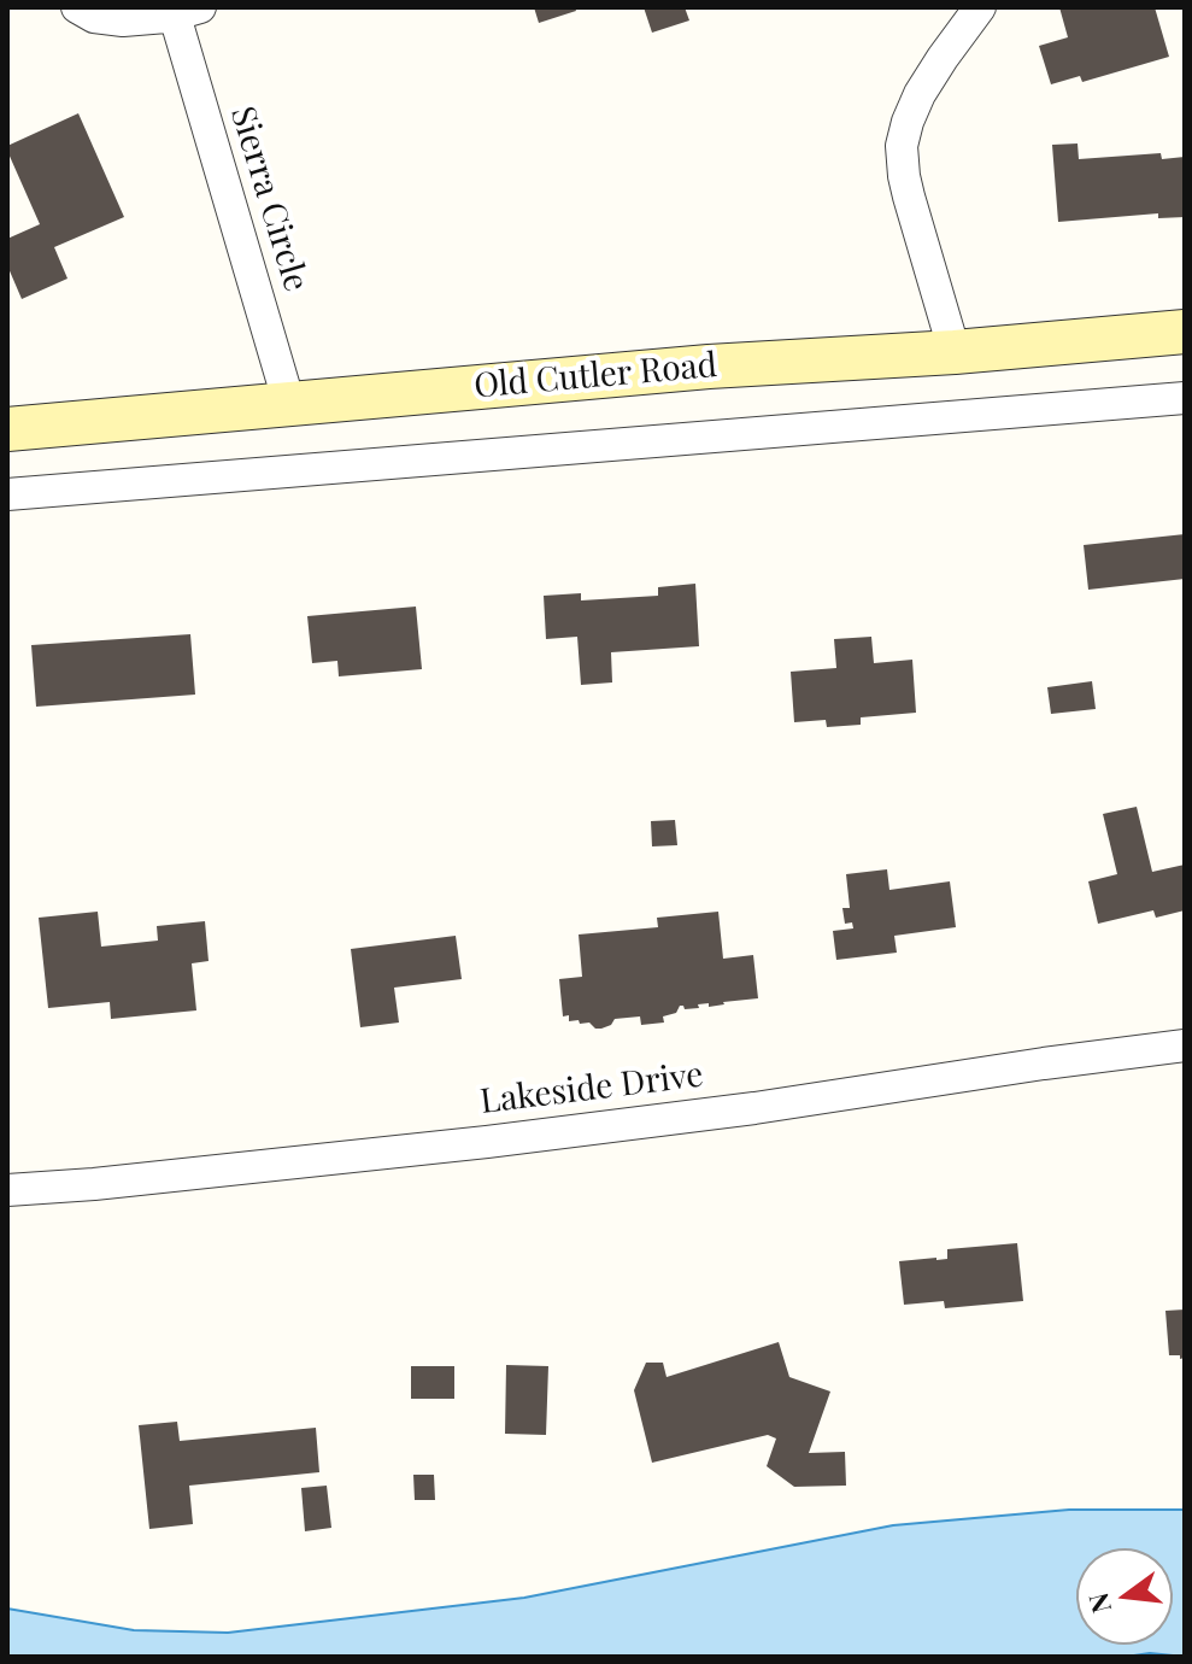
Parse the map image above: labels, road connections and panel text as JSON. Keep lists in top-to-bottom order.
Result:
{
  "streets": {
    "main road": ["Old Cutler Road"],
    "street": ["Sierra Circle", "Lakeside Drive"]
  },
  "crossings": [
    ["Sierra Circle", "Old Cutler Road"]
  ],
  "north": "left"
}
